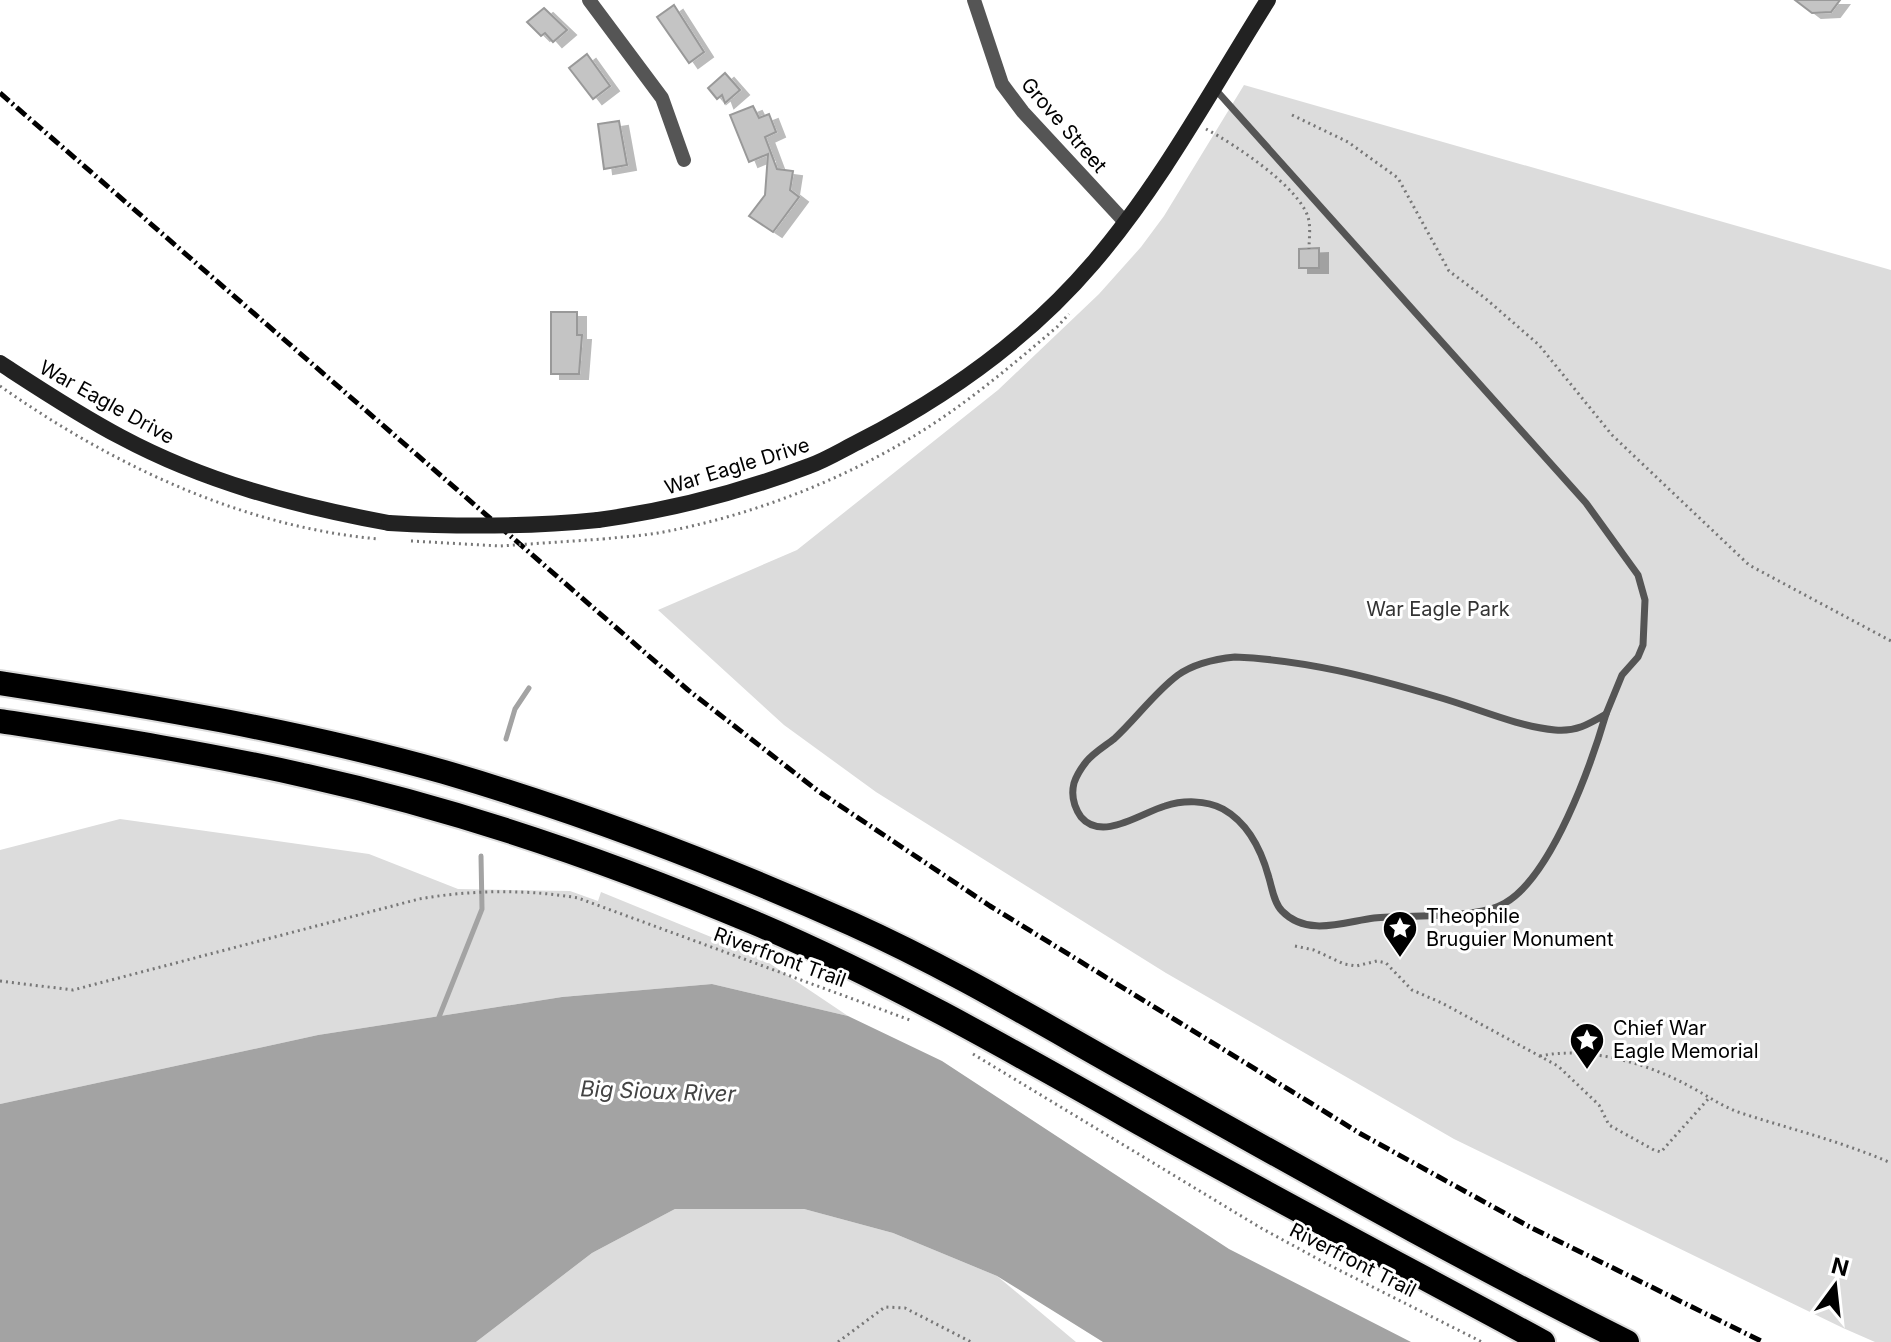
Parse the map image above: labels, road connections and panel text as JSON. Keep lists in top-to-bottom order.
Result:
{
  "streets": {
    "main road": ["War Eagle Drive"],
    "street": ["Grove Street"],
    "path": ["Riverfront Trail"]
  },
  "crossings": [
    ["Grove Street", "War Eagle Drive"]
  ],
  "water": ["Big Sioux River"],
  "parks": ["War Eagle Park"],
  "places": {
    "place": ["Theophile Bruguier Monument", "Chief War Eagle Memorial"]
  },
  "north": "top"
}
